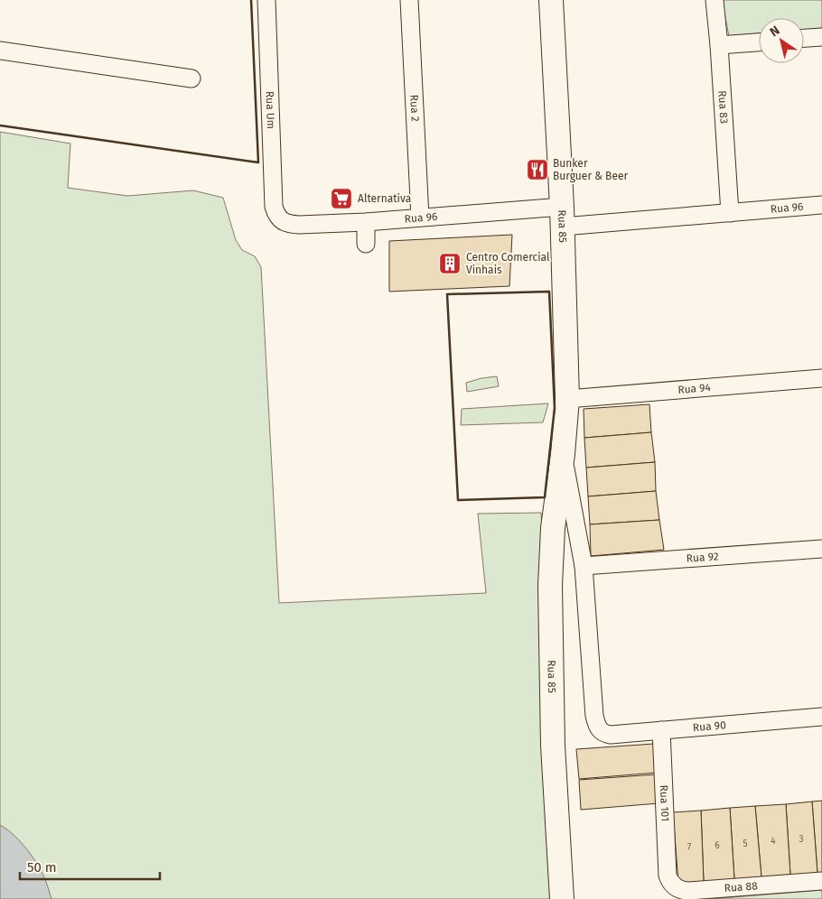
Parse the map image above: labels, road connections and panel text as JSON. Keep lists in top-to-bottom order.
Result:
{
  "streets": {
    "main road": ["Rua 85"],
    "street": [
      "Rua 83",
      "Rua 2",
      "Rua Um",
      "Rua 96",
      "Rua 94",
      "Rua 92",
      "Rua 90",
      "Rua 101",
      "Rua 88"
    ]
  },
  "crossings": [
    ["Rua 83", "Rua 96"],
    ["Rua 2", "Rua 96"],
    ["Rua Um", "Rua 96"],
    ["Rua 96", "Rua 85"],
    ["Rua 85", "Rua 94"],
    ["Rua 85", "Rua 92"],
    ["Rua 85", "Rua 90"],
    ["Rua 90", "Rua 101"],
    ["Rua 101", "Rua 88"]
  ],
  "places": {
    "restaurant": ["Bunker Burguer & Beer"],
    "supermarket": ["Alternativa"],
    "building": ["Centro Comercial Vinhais"]
  },
  "house_numbers": [
    "3",
    "4",
    "5",
    "6",
    "7"
  ],
  "scale_bar": "50 m",
  "north": "top left"
}
